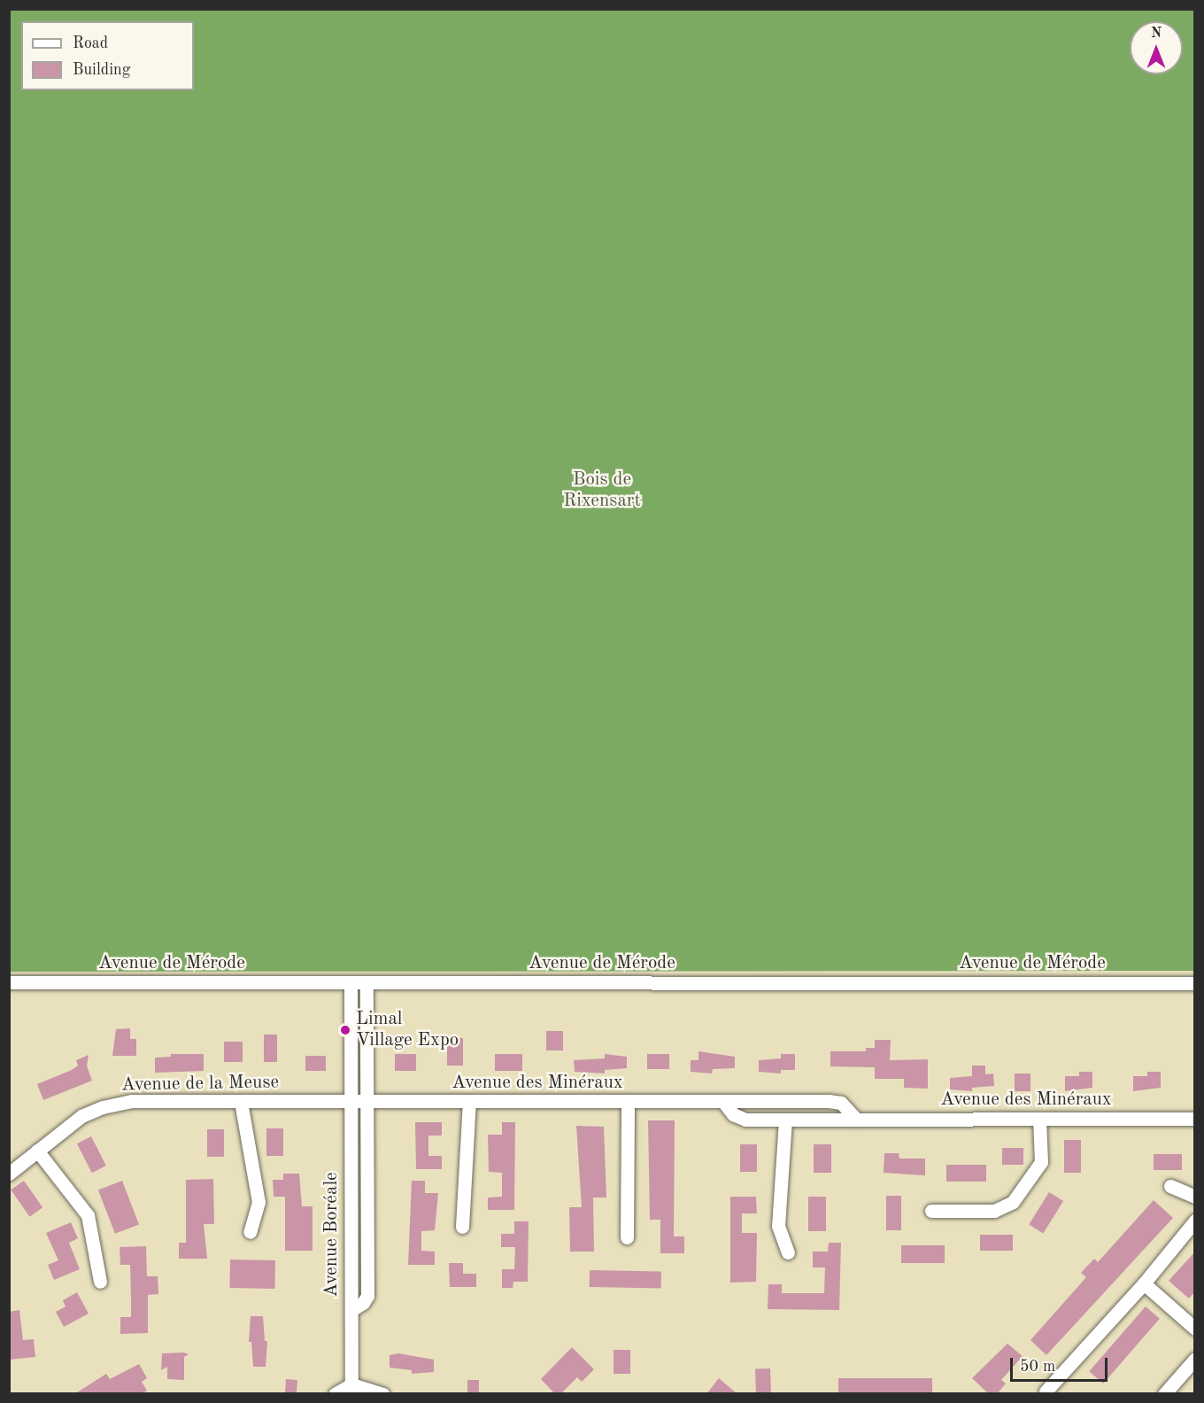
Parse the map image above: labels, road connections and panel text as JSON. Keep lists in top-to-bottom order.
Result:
{
  "streets": {
    "street": [
      "Avenue de Mérode",
      "Avenue des Minéraux",
      "Avenue de la Meuse",
      "Avenue Boréale"
    ]
  },
  "crossings": [
    ["Avenue de Mérode", "Avenue Boréale"],
    ["Avenue des Minéraux", "Avenue de la Meuse"],
    ["Avenue des Minéraux", "Avenue Boréale"],
    ["Avenue de la Meuse", "Avenue Boréale"]
  ],
  "parks": ["Bois de Rixensart"],
  "places": ["Limal Village Expo"],
  "legend": ["Road", "Building"],
  "scale_bar": "50 m",
  "north": "top"
}
